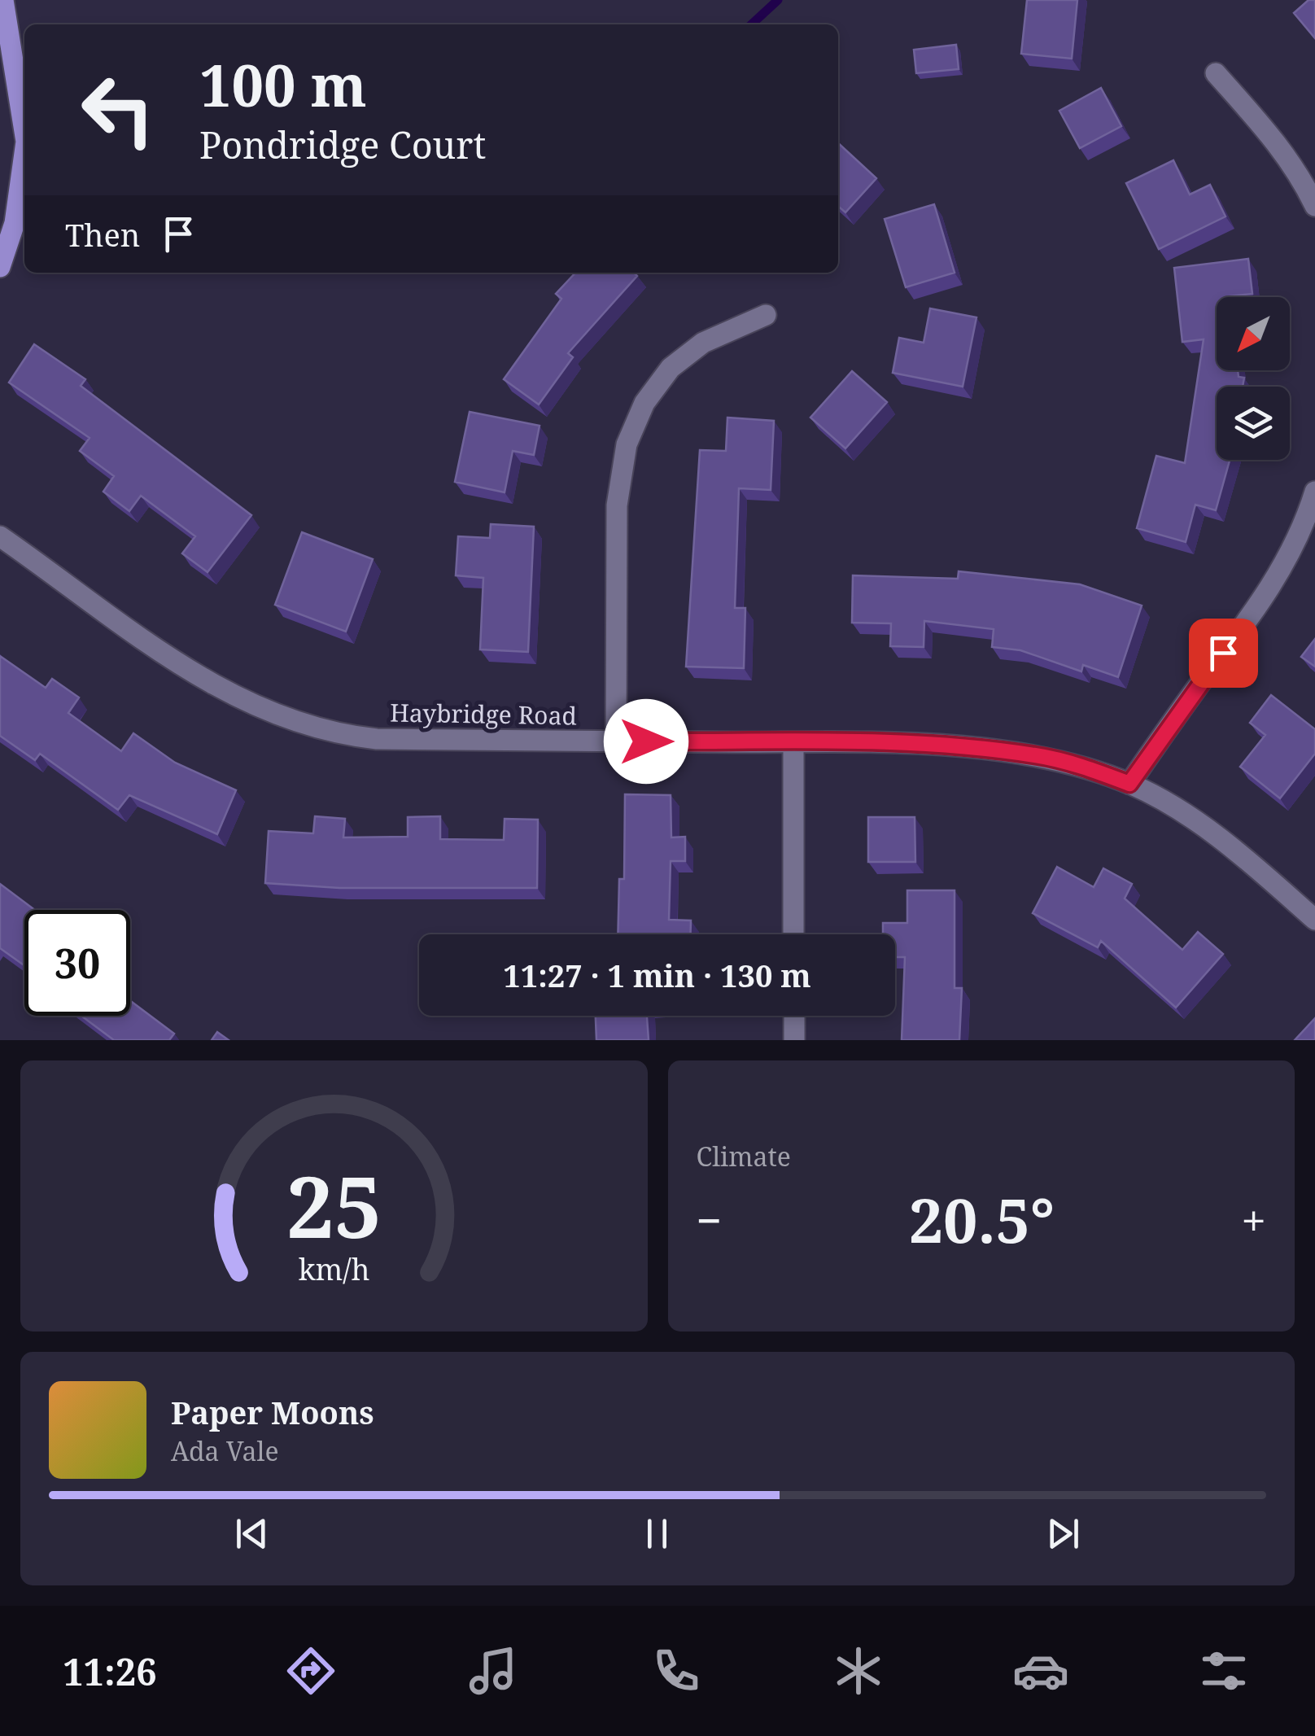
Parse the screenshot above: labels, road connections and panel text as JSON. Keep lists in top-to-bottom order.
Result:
{
  "streets": {
    "street": ["Haybridge Road"]
  },
  "north": "bottom left",
  "page": {
    "turn": ["100 m", "Pondridge Court"],
    "then": "Then",
    "limit": "30",
    "trip": "11:27 · 1 min · 130 m",
    "tile": "Climate",
    "heat": ["−", "20.5°", "+"],
    "song": ["Paper Moons", "Ada Vale"],
    "tabs": "11:26",
    "gauge": ["25", "km/h"]
  }
}
